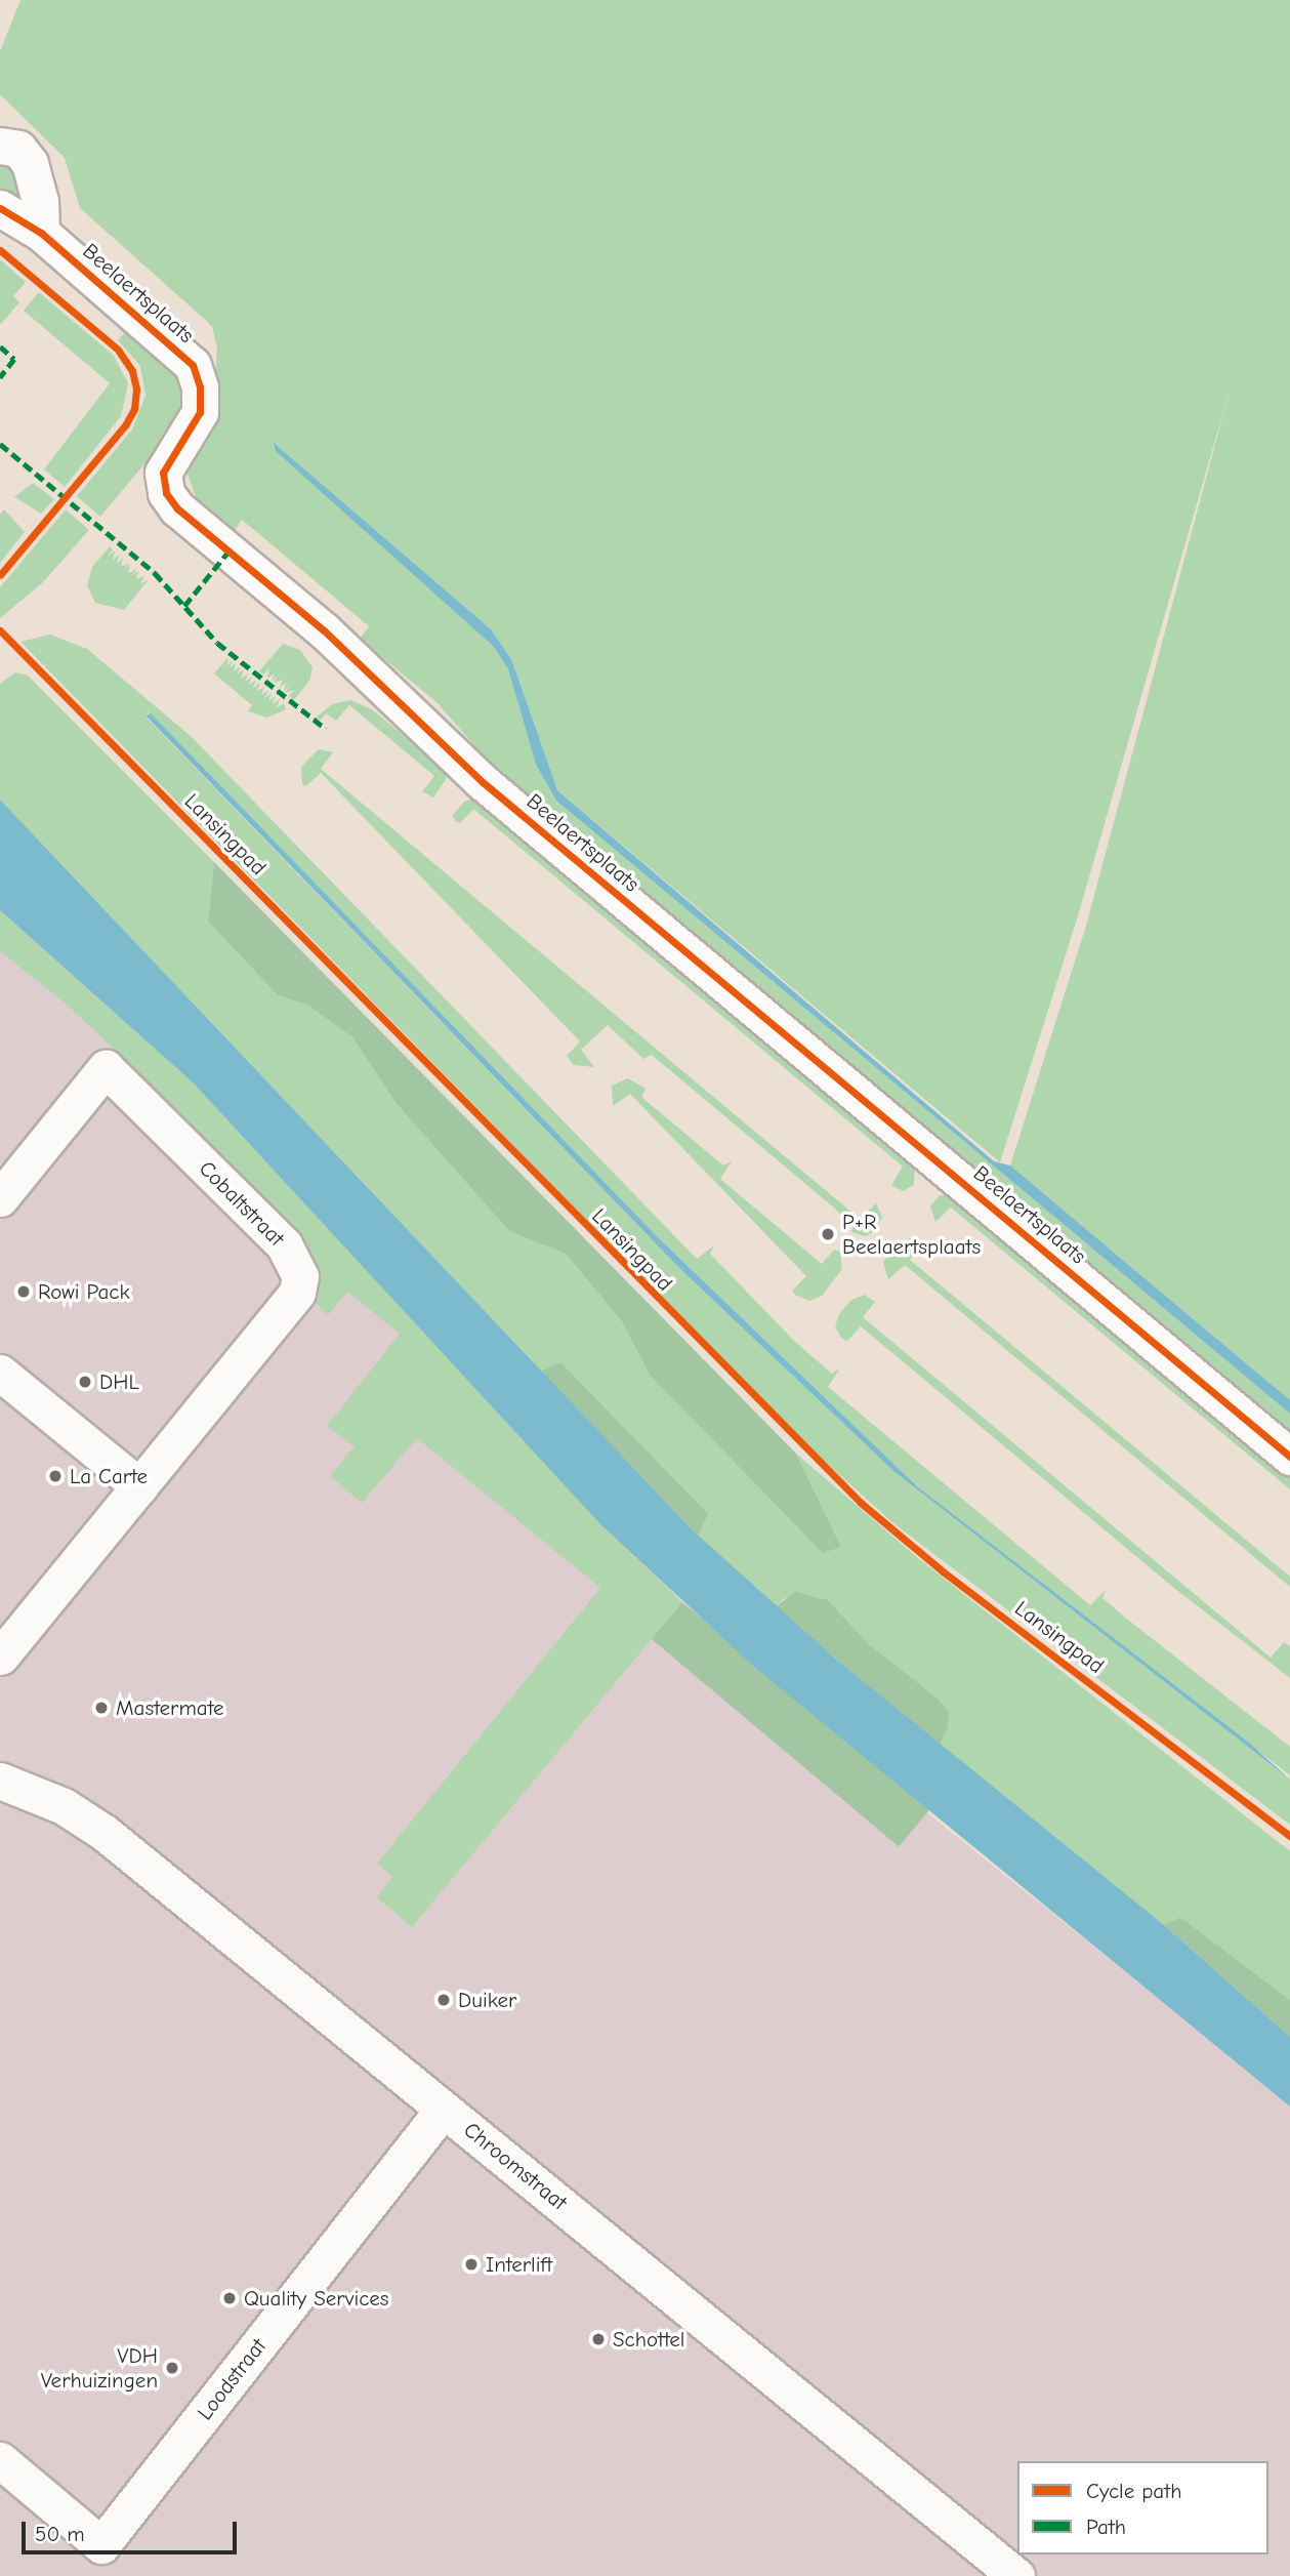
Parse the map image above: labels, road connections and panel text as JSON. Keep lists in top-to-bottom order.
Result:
{
  "streets": {
    "street": [
      "Beelaertsplaats",
      "Cobaltstraat",
      "Chroomstraat",
      "Loodstraat"
    ],
    "cycle path": ["Lansingpad"]
  },
  "crossings": [
    ["Chroomstraat", "Loodstraat"]
  ],
  "places": [
    "P+R Beelaertsplaats",
    "Rowi Pack",
    "DHL",
    "La Carte",
    "Mastermate",
    "Duiker",
    "Interlift",
    "Quality Services",
    "Schottel",
    "VDH Verhuizingen"
  ],
  "legend": ["Cycle path", "Path"],
  "scale_bar": "50 m"
}
